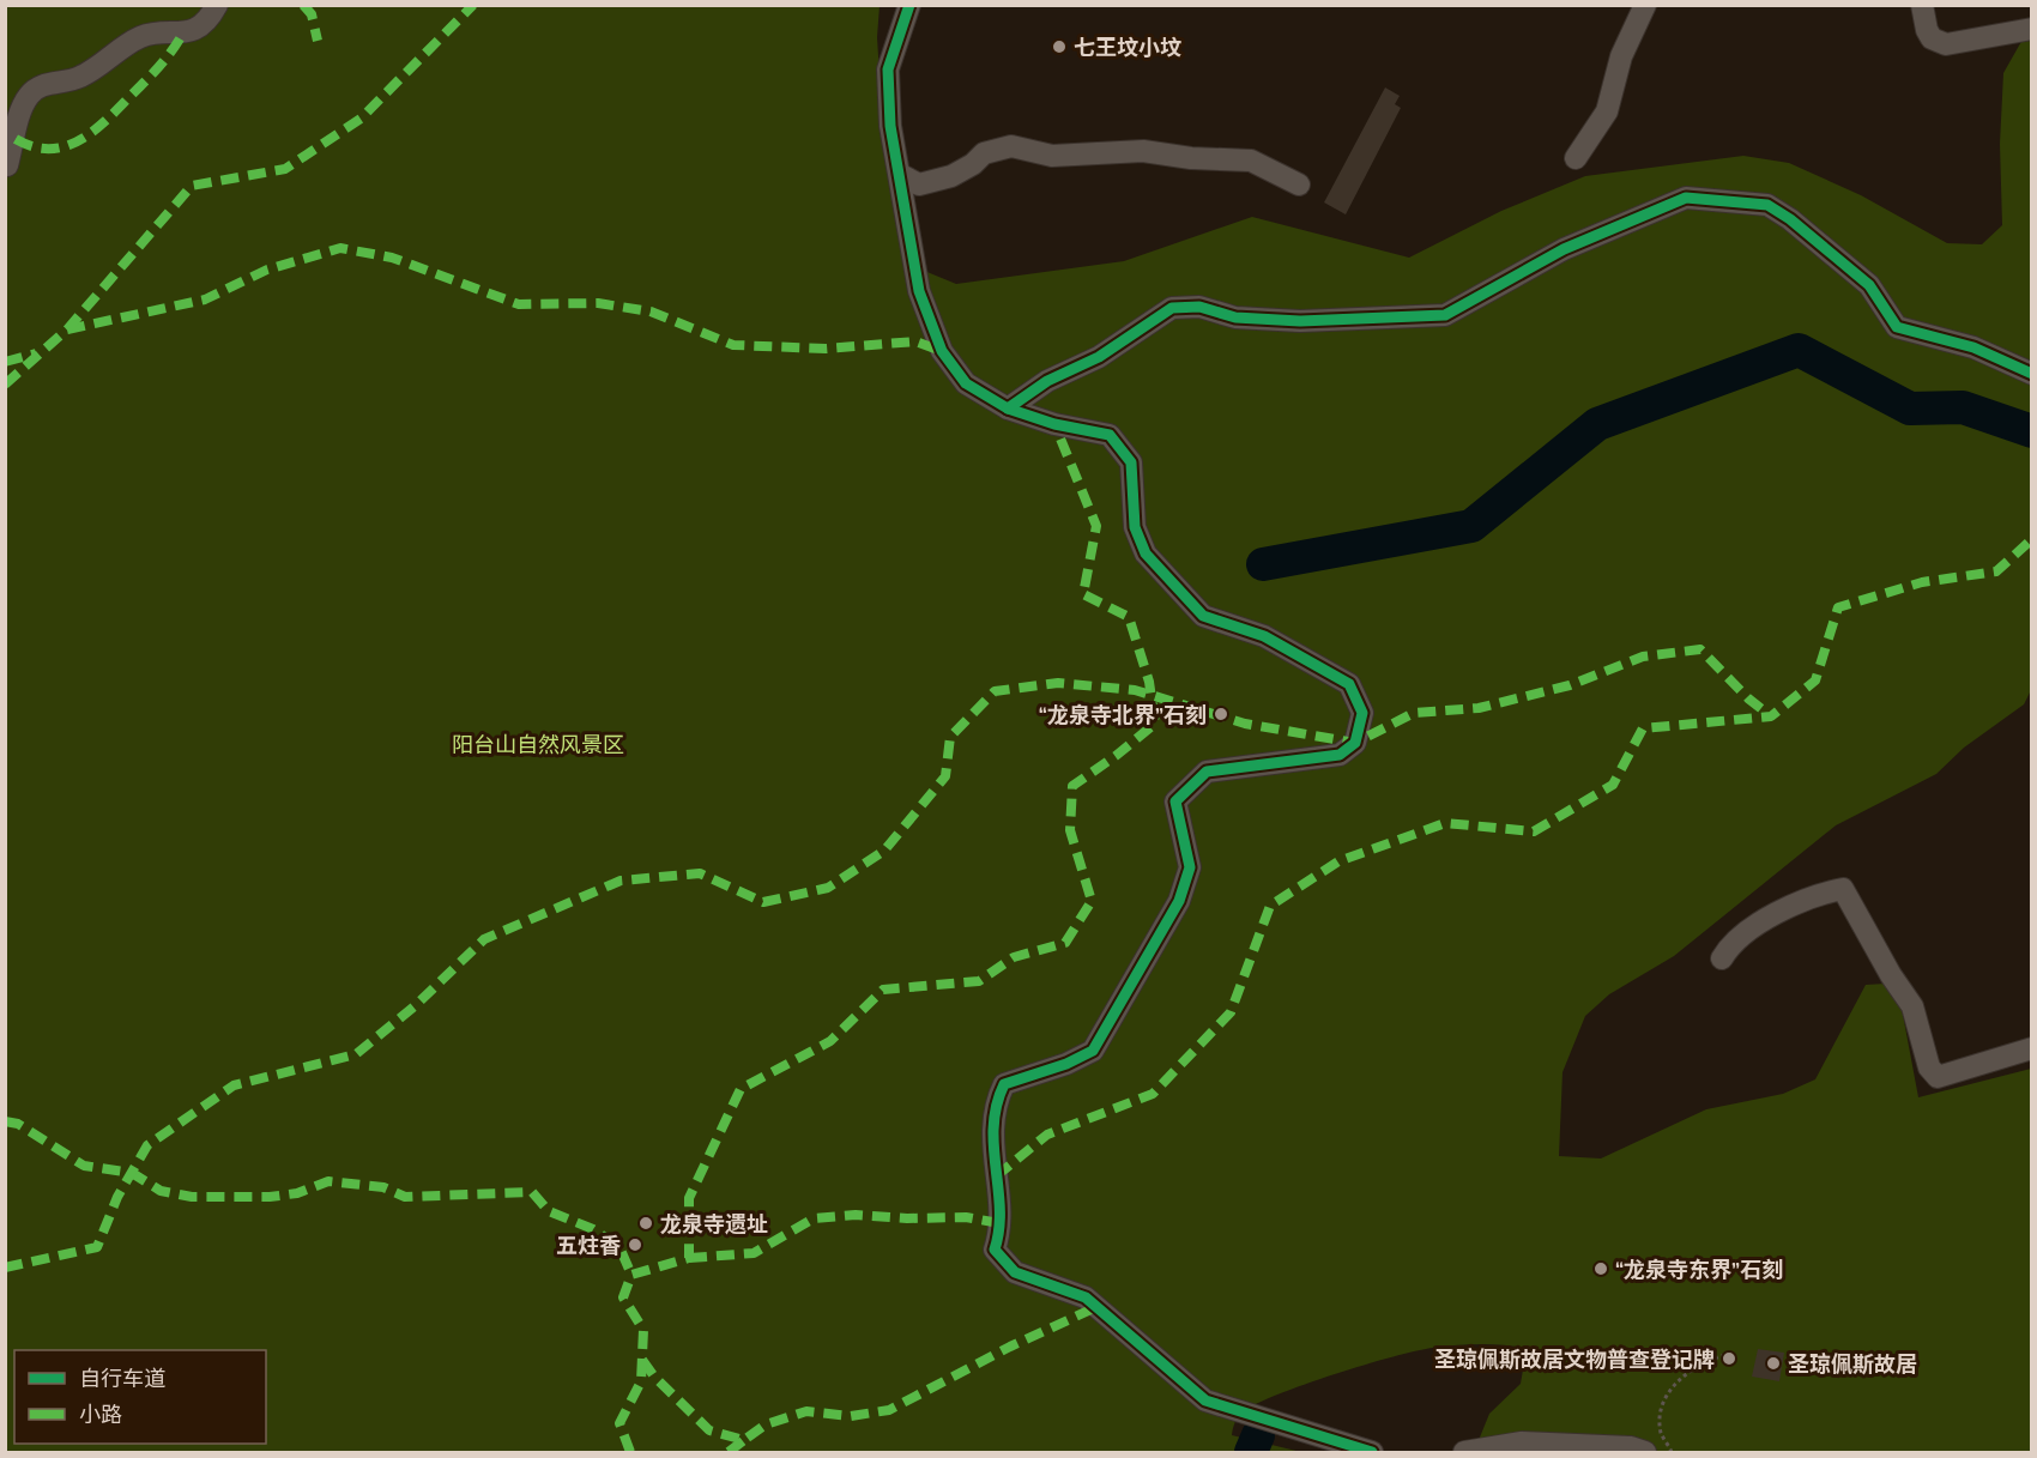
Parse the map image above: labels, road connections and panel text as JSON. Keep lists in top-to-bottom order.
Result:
{
  "parks": ["阳台山自然风景区"],
  "places": [
    "七王坟小坟",
    "“龙泉寺北界”石刻",
    "龙泉寺遗址",
    "五炷香",
    "“龙泉寺东界”石刻",
    "圣琼佩斯故居文物普查登记牌",
    "圣琼佩斯故居"
  ],
  "legend": ["自行车道", "小路"]
}
